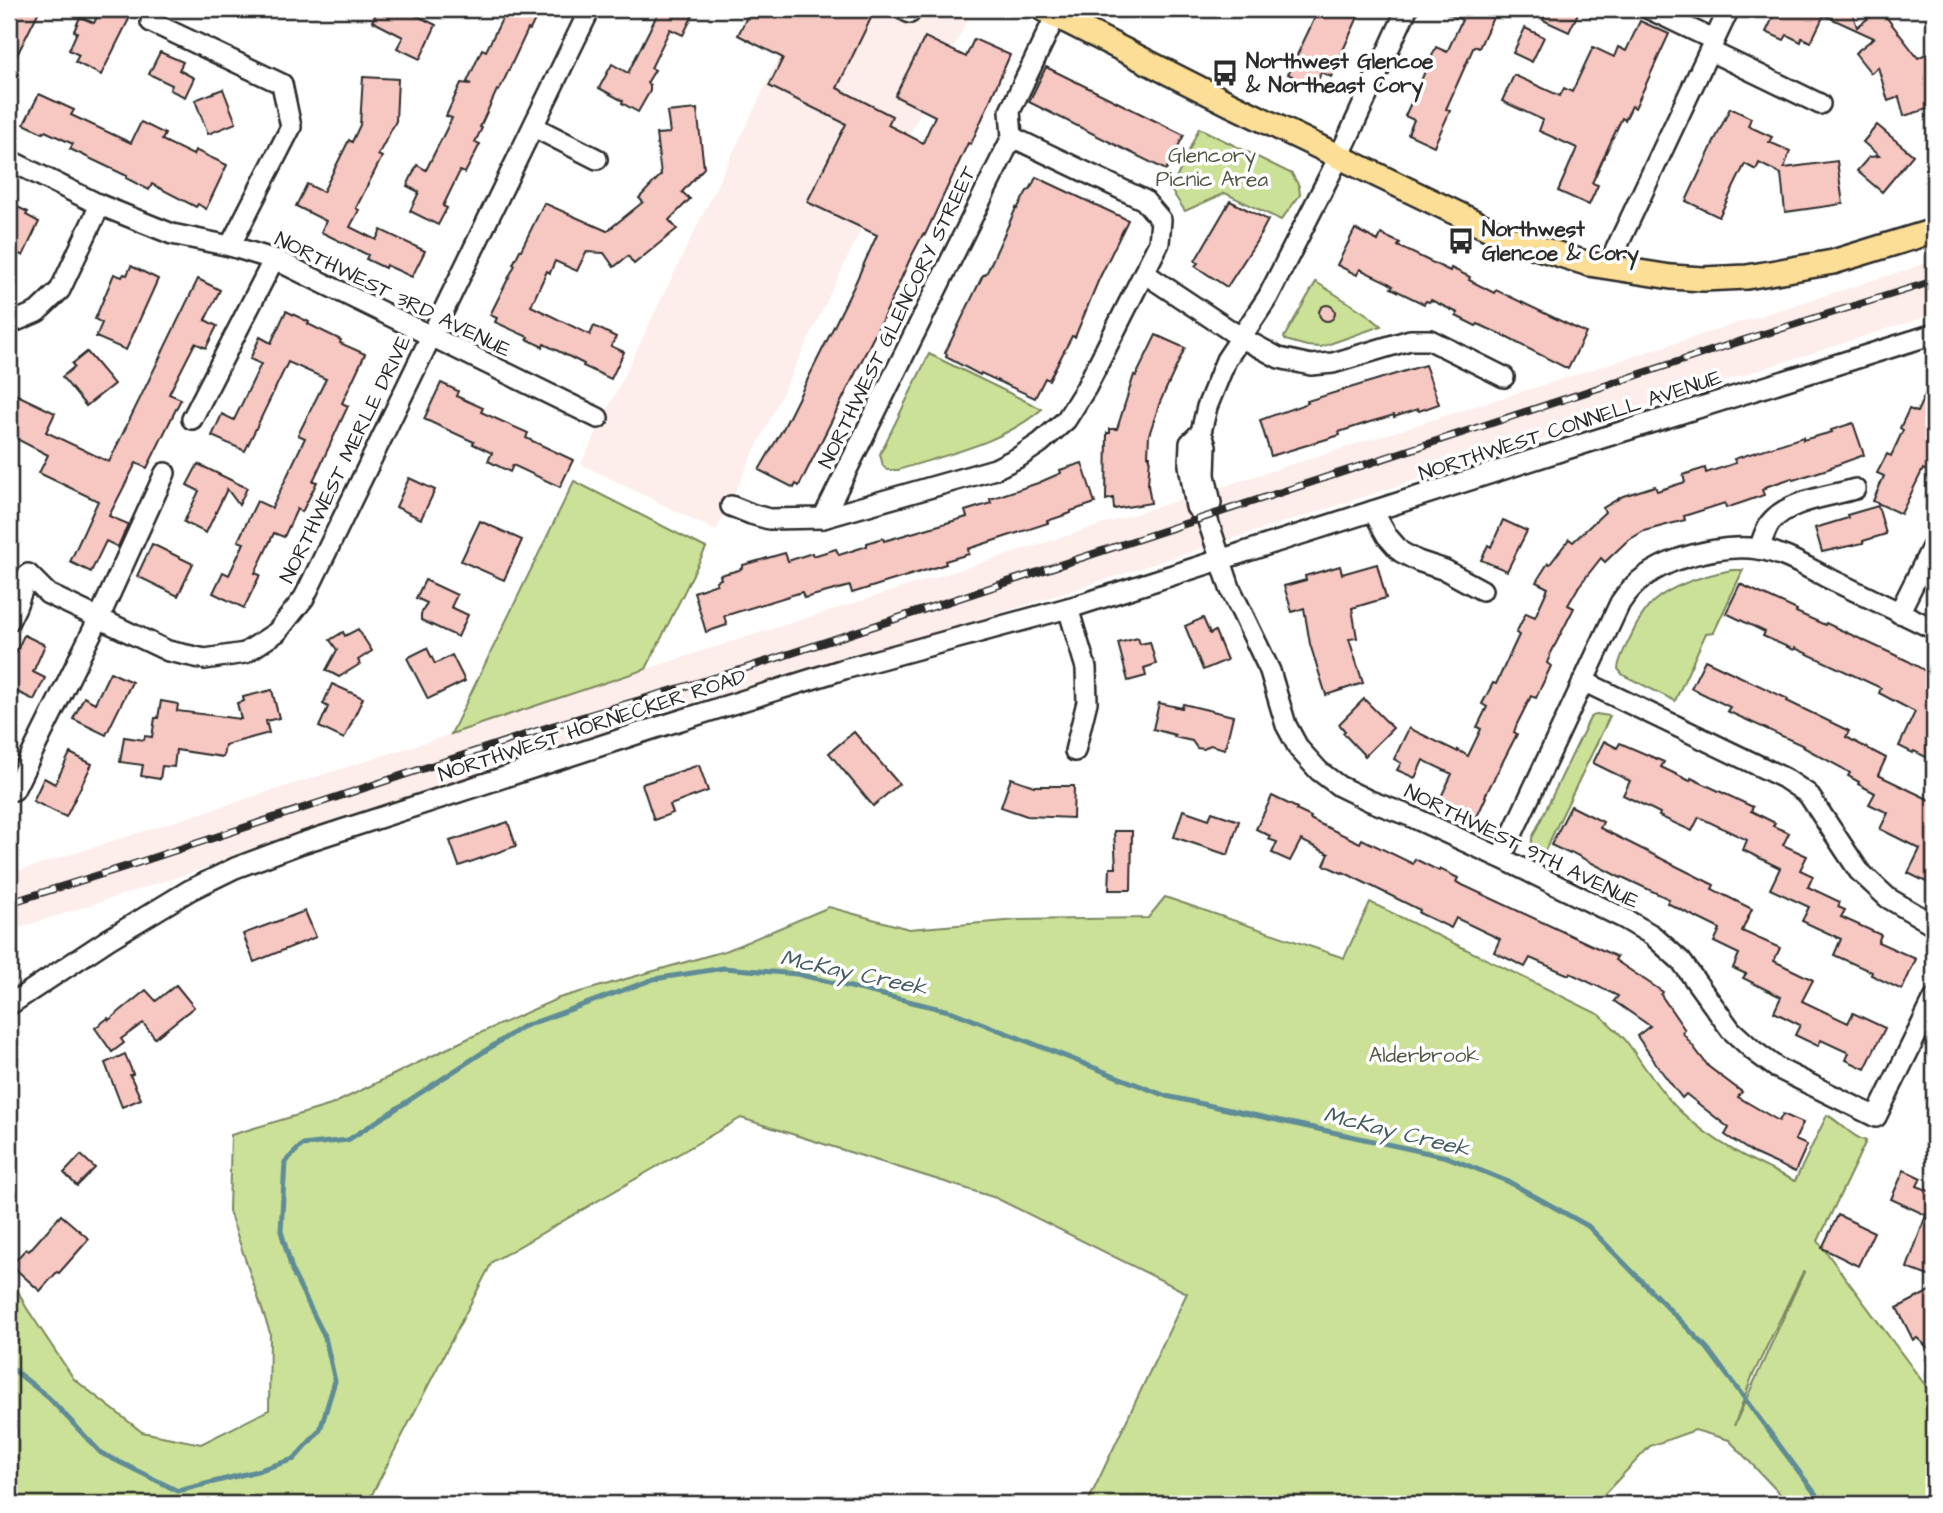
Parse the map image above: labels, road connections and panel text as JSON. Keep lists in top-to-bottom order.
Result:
{
  "streets": {
    "street": [
      "NORTHWEST 3RD AVENUE",
      "NORTHWEST GLENCORY STREET",
      "NORTHWEST CONNELL AVENUE",
      "NORTHWEST MERLE DRIVE",
      "NORTHWEST HORNECKER ROAD",
      "NORTHWEST 9TH AVENUE"
    ]
  },
  "crossings": [
    ["NORTHWEST 3RD AVENUE", "NORTHWEST MERLE DRIVE"],
    ["NORTHWEST CONNELL AVENUE", "NORTHWEST HORNECKER ROAD"],
    ["NORTHWEST CONNELL AVENUE", "NORTHWEST 9TH AVENUE"],
    ["NORTHWEST HORNECKER ROAD", "NORTHWEST 9TH AVENUE"]
  ],
  "water": ["McKay Creek"],
  "parks": ["Glencory Picnic Area", "Alderbrook"],
  "places": {
    "bus stop": ["Northwest Glencoe & Northeast Cory", "Northwest Glencoe & Cory"]
  }
}
